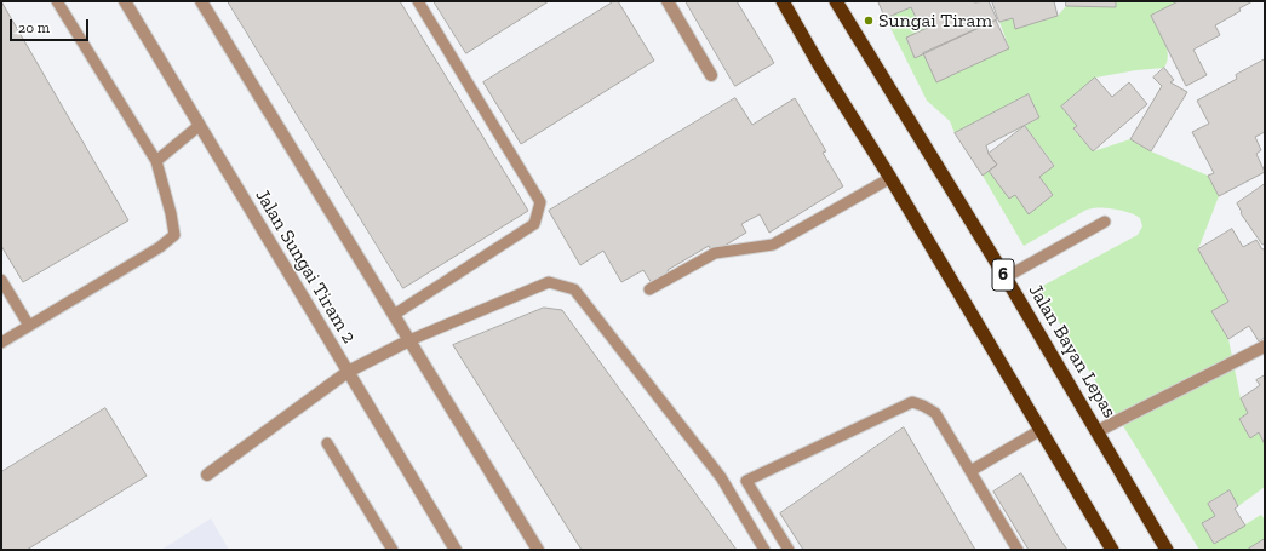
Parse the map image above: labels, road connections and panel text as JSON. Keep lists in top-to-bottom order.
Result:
{
  "streets": {
    "highway": ["6", "Jalan Bayan Lepas"],
    "street": ["Jalan Sungai Tiram 2"]
  },
  "places": ["Sungai Tiram"],
  "scale_bar": "20 m"
}
